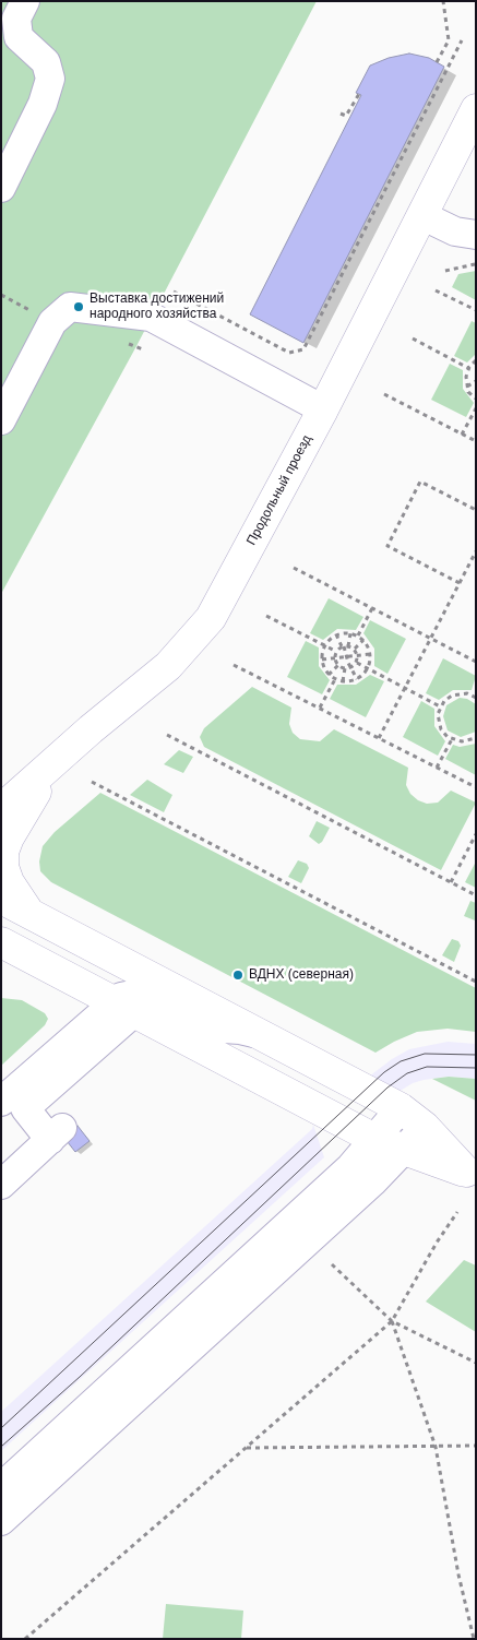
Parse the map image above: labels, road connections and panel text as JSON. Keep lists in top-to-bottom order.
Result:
{
  "streets": {
    "main road": ["Продольный проезд"]
  },
  "places": ["Выставка достижений народного хозяйства", "ВДНХ (северная)"]
}
